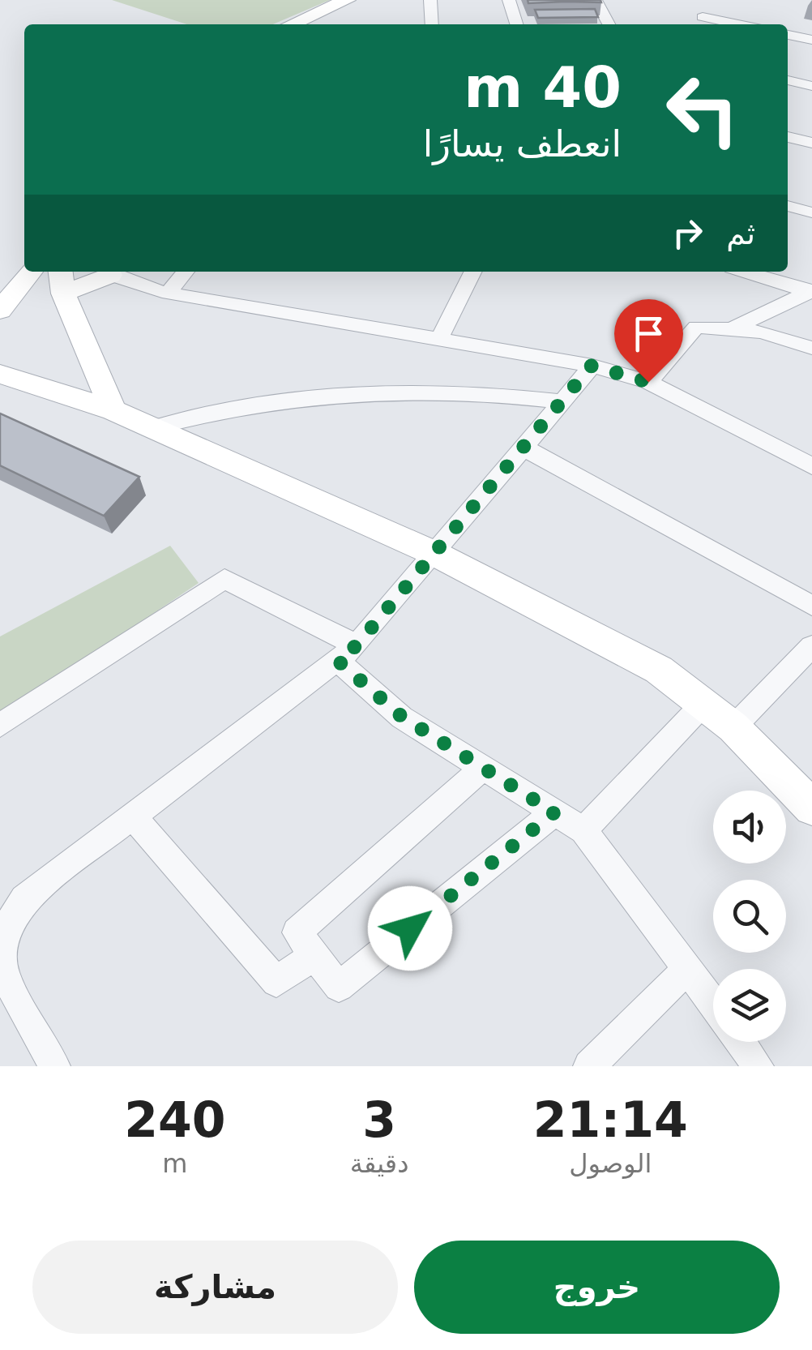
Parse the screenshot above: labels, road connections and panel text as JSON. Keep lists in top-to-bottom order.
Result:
{
  "page": {
    "turn": ["40 m", "انعطف يسارًا"],
    "then": "ثم",
    "eta": [
      "21:14",
      "الوصول",
      "3",
      "دقيقة",
      "240",
      "m"
    ],
    "buttons": ["خروج", "مشاركة"]
  }
}
